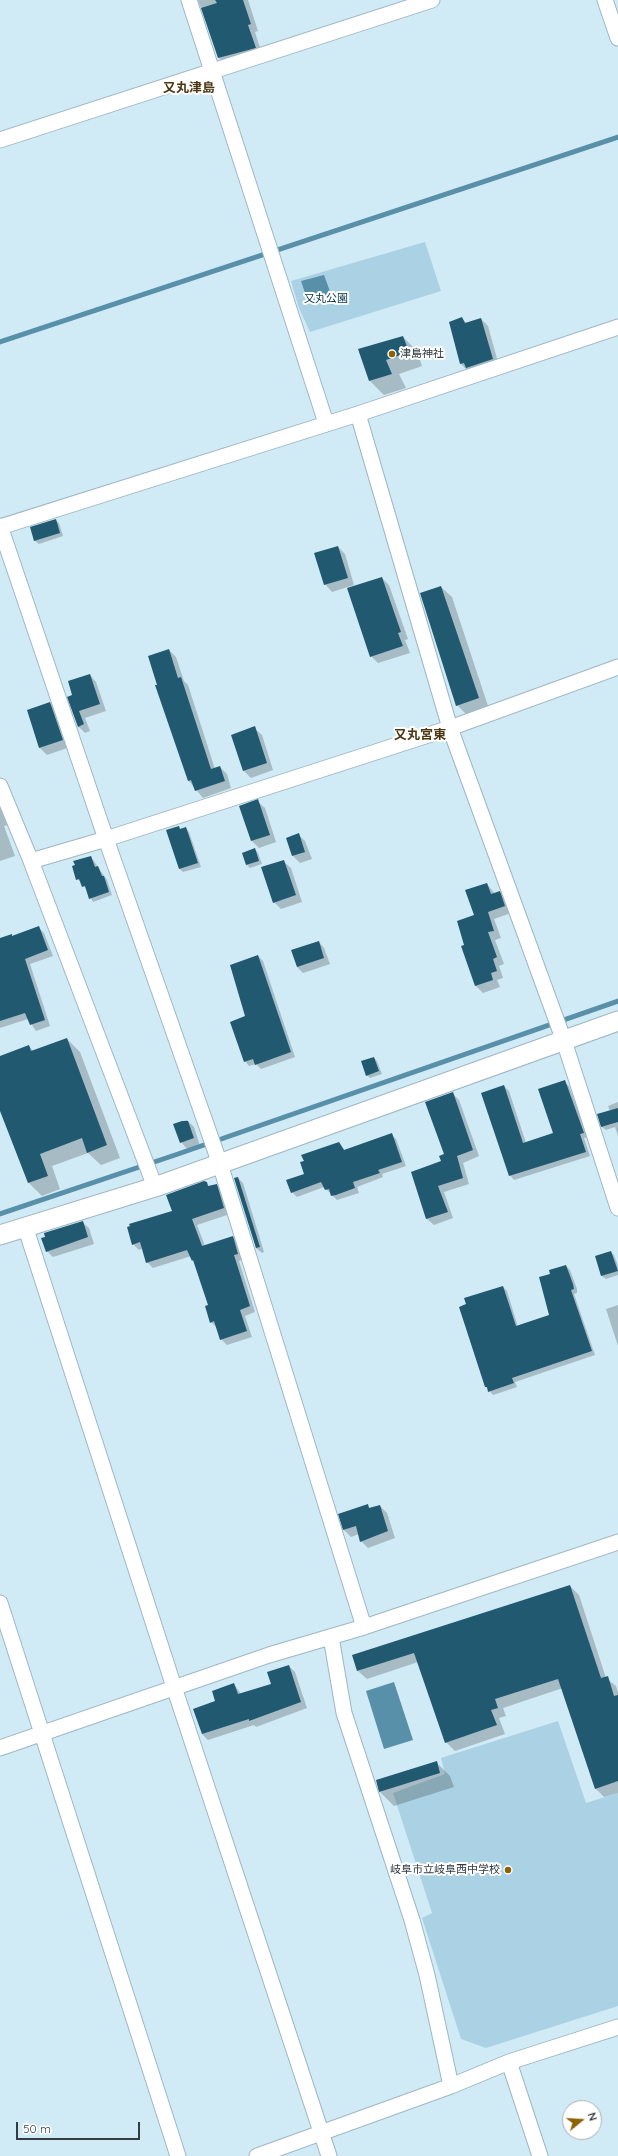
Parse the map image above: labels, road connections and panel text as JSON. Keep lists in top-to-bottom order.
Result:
{
  "districts": ["又丸津島", "又丸宮東"],
  "parks": ["又丸公園"],
  "places": ["津島神社", "岐阜市立岐阜西中学校"],
  "scale_bar": "50 m",
  "north": "right"
}
